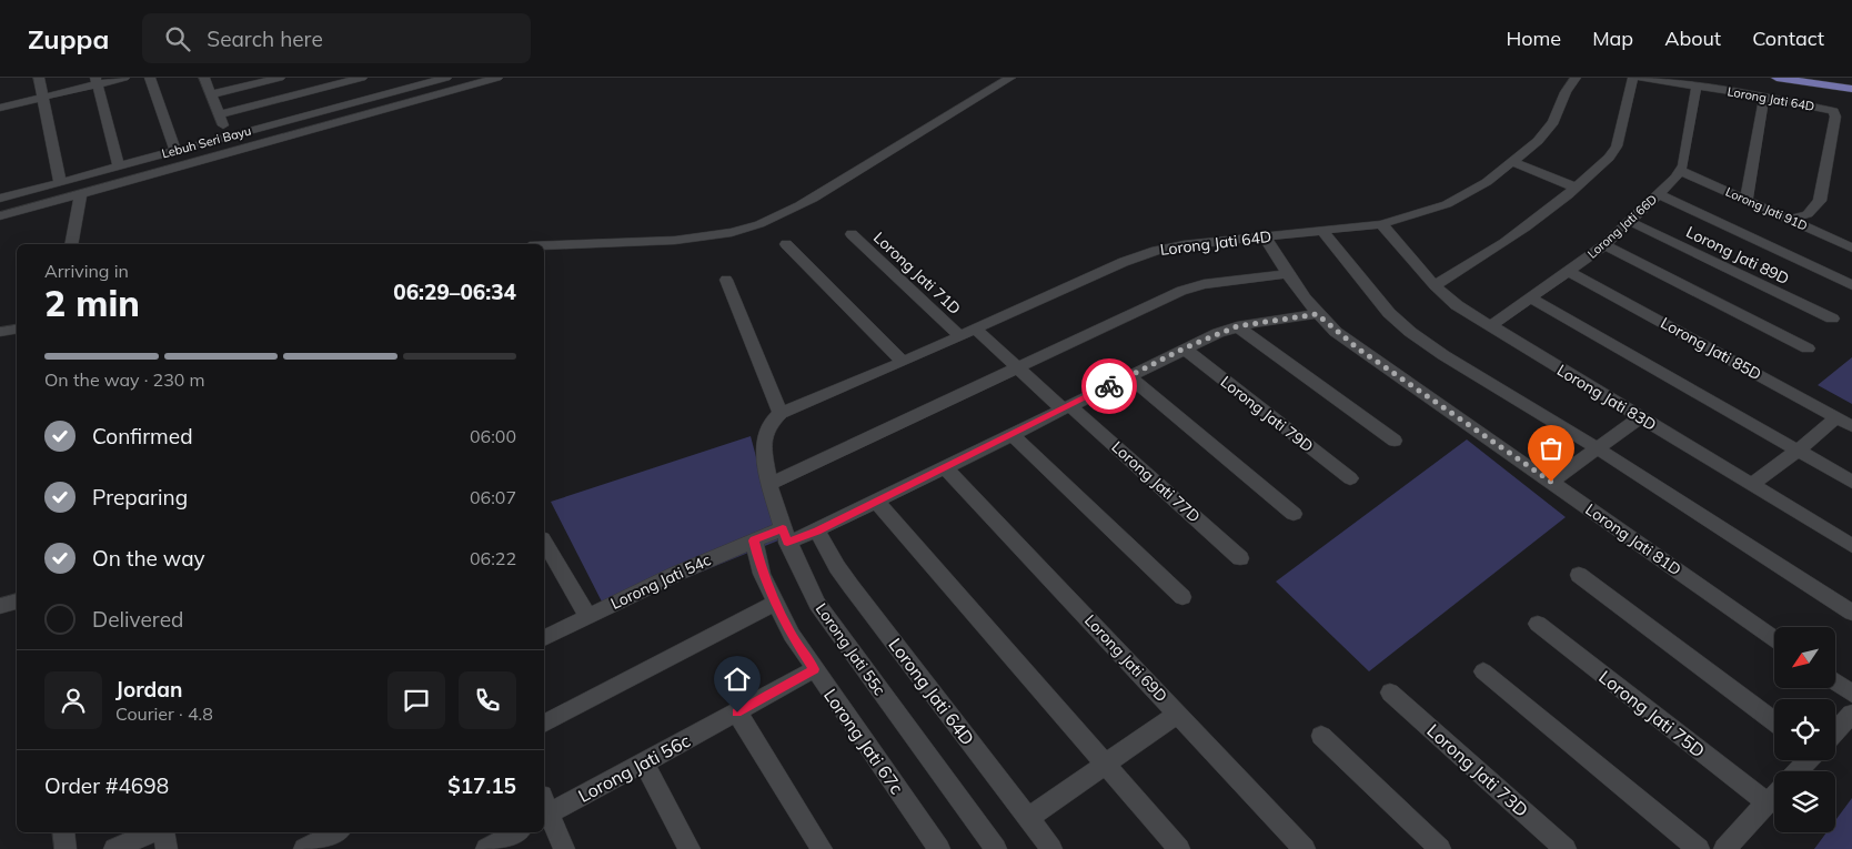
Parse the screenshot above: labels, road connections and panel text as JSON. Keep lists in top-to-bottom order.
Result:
{
  "streets": {
    "street": [
      "Lorong Jati 64D",
      "Lebuh Seri Bayu",
      "Lorong Jati 91D",
      "Lorong Jati 66D",
      "Lorong Jati 89D",
      "Lorong Jati 71D",
      "Lorong Jati 85D",
      "Lorong Jati 83D",
      "Lorong Jati 79D",
      "Lorong Jati 77D",
      "Lorong Jati 81D",
      "Lorong Jati 54c",
      "Lorong Jati 55c",
      "Lorong Jati 69D",
      "Lorong Jati 75D",
      "Lorong Jati 67c",
      "Lorong Jati 56c",
      "Lorong Jati 73D"
    ]
  },
  "crossings": [
    ["Lorong Jati 64D", "Lorong Jati 91D"],
    ["Lorong Jati 64D", "Lorong Jati 71D"],
    ["Lorong Jati 64D", "Lorong Jati 83D"],
    ["Lorong Jati 64D", "Lorong Jati 77D"],
    ["Lorong Jati 64D", "Lorong Jati 81D"],
    ["Lorong Jati 64D", "Lorong Jati 54c"],
    ["Lorong Jati 64D", "Lorong Jati 55c"],
    ["Lorong Jati 91D", "Lorong Jati 66D"],
    ["Lorong Jati 66D", "Lorong Jati 89D"],
    ["Lorong Jati 66D", "Lorong Jati 85D"],
    ["Lorong Jati 66D", "Lorong Jati 83D"],
    ["Lorong Jati 79D", "Lorong Jati 54c"],
    ["Lorong Jati 77D", "Lorong Jati 54c"],
    ["Lorong Jati 81D", "Lorong Jati 54c"],
    ["Lorong Jati 54c", "Lorong Jati 55c"],
    ["Lorong Jati 54c", "Lorong Jati 69D"],
    ["Lorong Jati 54c", "Lorong Jati 67c"],
    ["Lorong Jati 67c", "Lorong Jati 56c"]
  ],
  "north": "bottom left",
  "page": {
    "header": "Zuppa",
    "search": "Search here",
    "nav": [
      "Home",
      "Map",
      "About",
      "Contact"
    ],
    "heading": ["2 min", "Arriving in", "06:29–06:34"],
    "panel": [
      "Jordan",
      "Courier · 4.8",
      "Order #4698",
      "$17.15"
    ],
    "bar": "On the way · 230 m",
    "list": [
      ["Confirmed", "06:00"],
      ["Preparing", "06:07"],
      ["On the way", "06:22"],
      "Delivered"
    ]
  }
}
